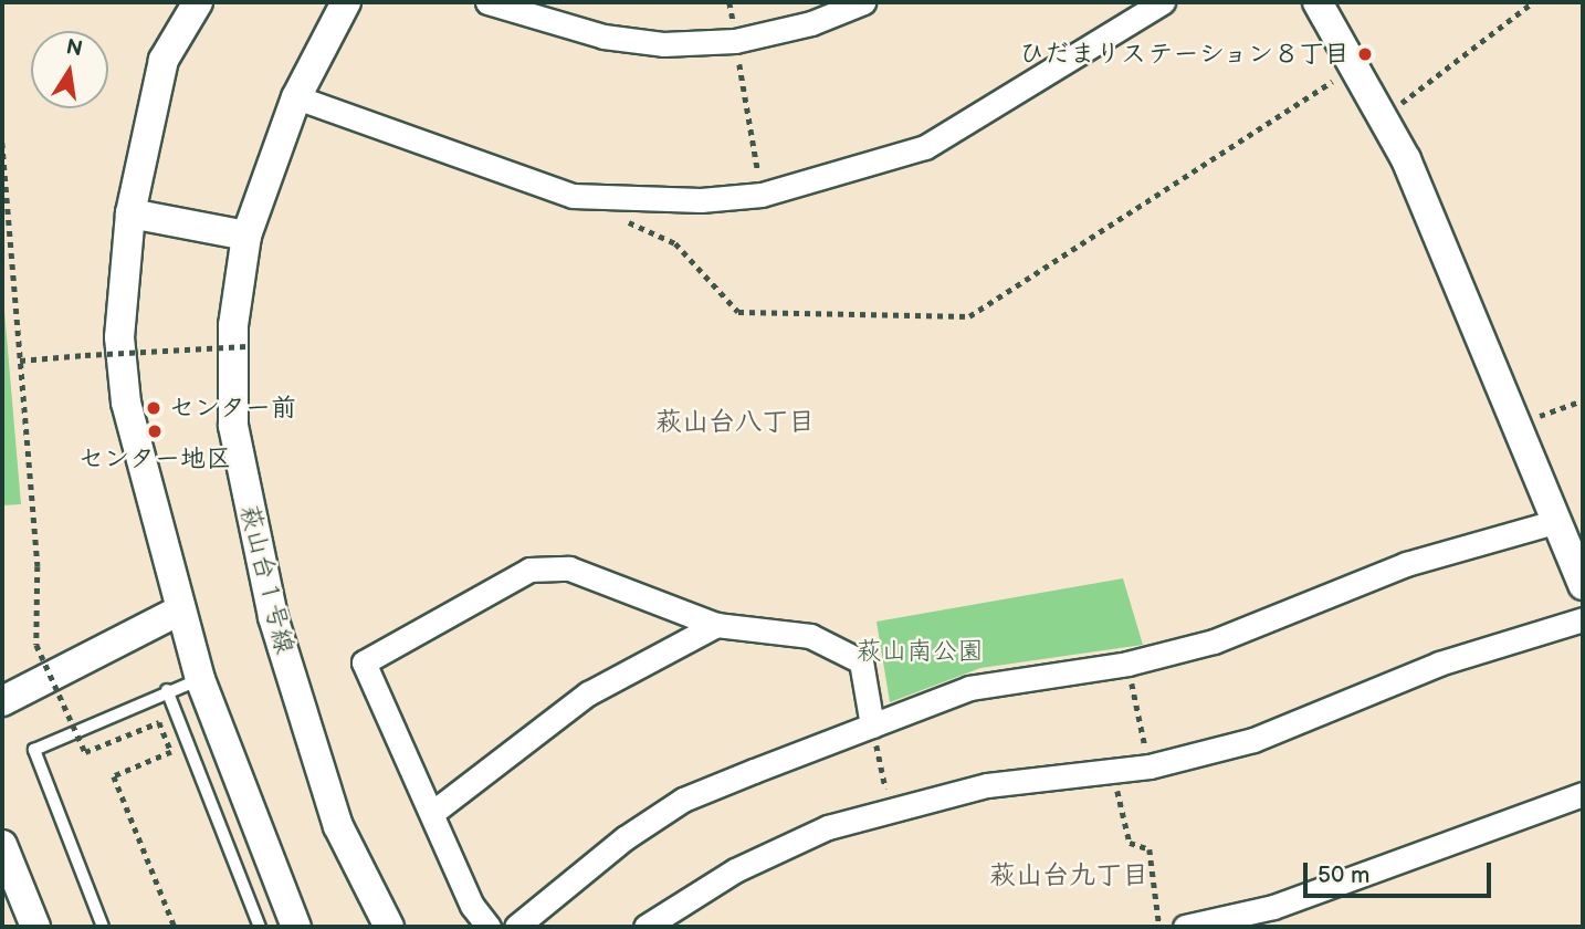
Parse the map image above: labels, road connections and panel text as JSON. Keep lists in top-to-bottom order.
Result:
{
  "streets": {
    "street": ["萩山台１号線"]
  },
  "districts": ["萩山台八丁目", "萩山台九丁目"],
  "parks": ["萩山南公園"],
  "places": ["ひだまりステーション８丁目", "センター前", "センター地区"],
  "scale_bar": "50 m",
  "north": "top"
}
